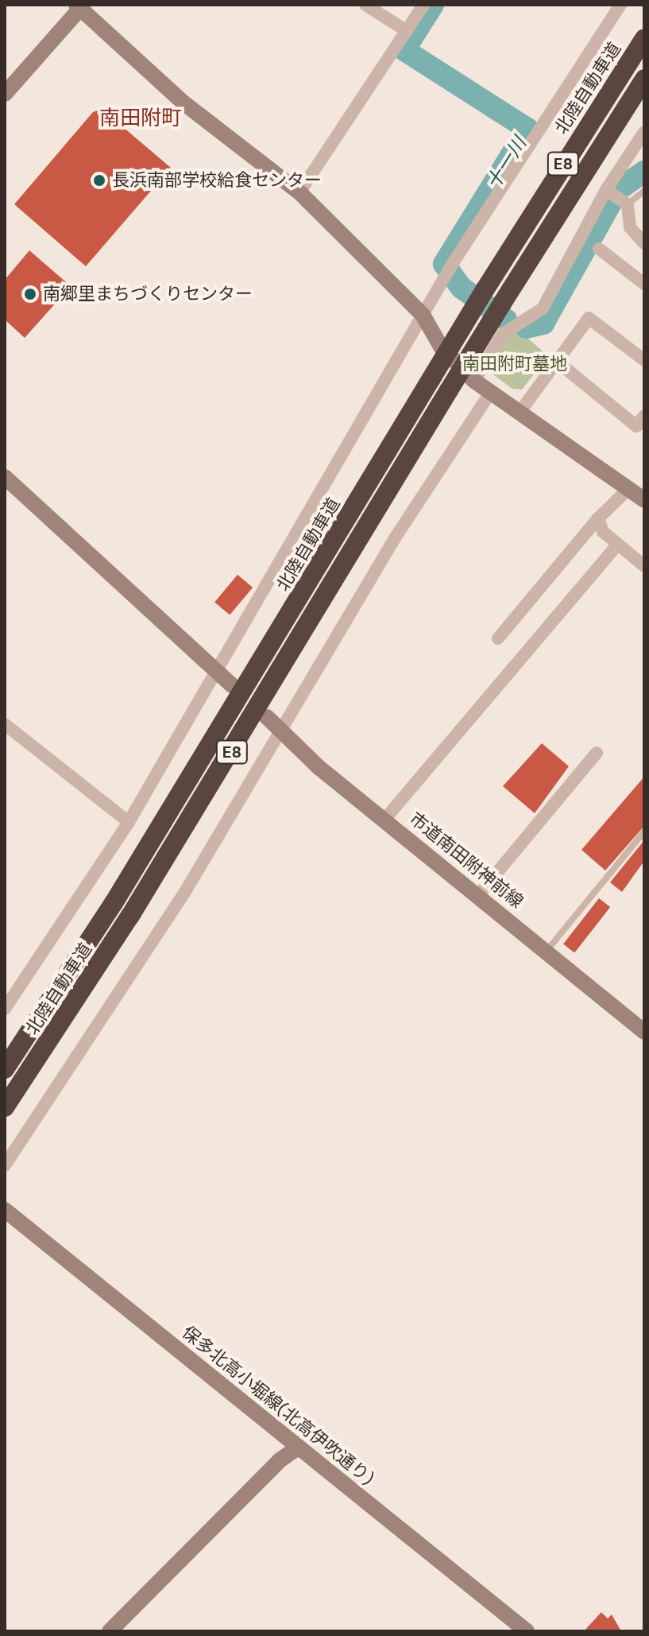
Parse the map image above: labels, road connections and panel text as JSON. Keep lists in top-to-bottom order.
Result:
{
  "streets": {
    "highway": ["北陸自動車道", "E8"],
    "street": ["市道南田附神前線", "保多北高小堀線(北高伊吹通り)"]
  },
  "districts": ["南田附町"],
  "water": ["十一川"],
  "parks": ["南田附町墓地"],
  "places": ["長浜南部学校給食センター", "南郷里まちづくりセンター"]
}
